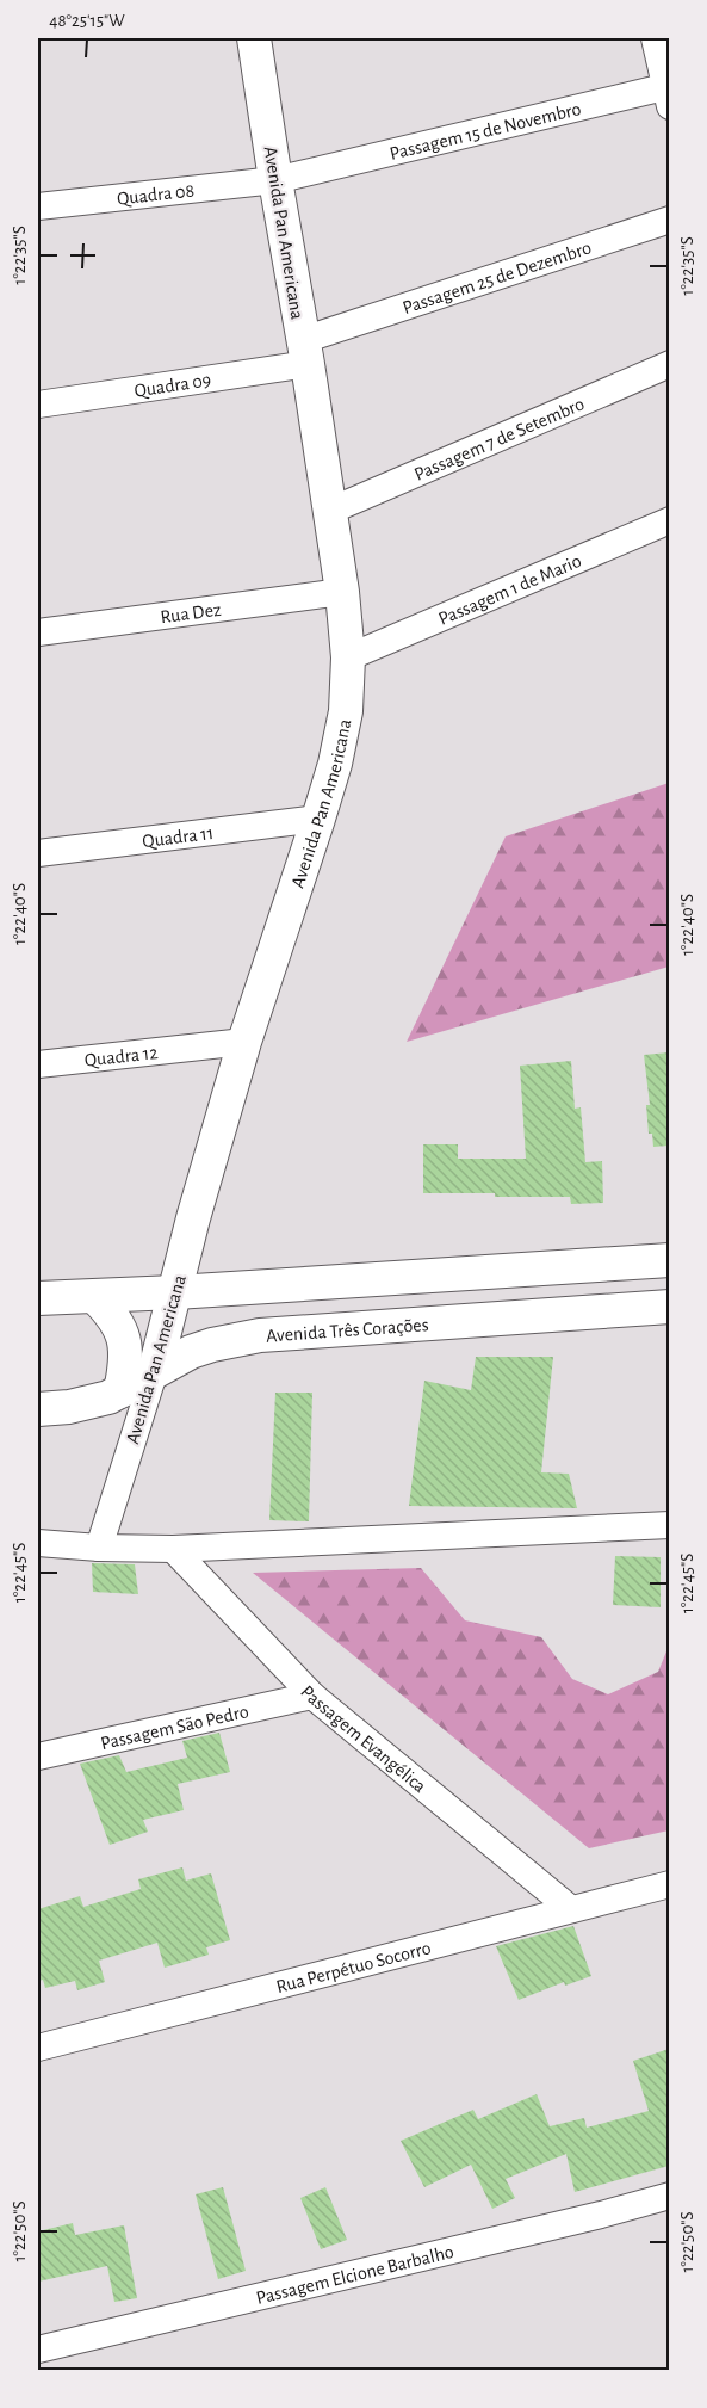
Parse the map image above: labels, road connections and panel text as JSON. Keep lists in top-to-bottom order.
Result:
{
  "streets": {
    "street": [
      "Passagem 15 de Novembro",
      "Quadra 08",
      "Avenida Pan Americana",
      "Passagem 25 de Dezembro",
      "Quadra 09",
      "Passagem 7 de Setembro",
      "Passagem 1 de Mario",
      "Rua Dez",
      "Quadra 11",
      "Quadra 12",
      "Avenida Três Corações",
      "Passagem São Pedro",
      "Passagem Evangélica",
      "Rua Perpétuo Socorro",
      "Passagem Elcione Barbalho"
    ]
  },
  "crossings": [
    ["Passagem 15 de Novembro", "Quadra 08"],
    ["Passagem 15 de Novembro", "Avenida Pan Americana"],
    ["Quadra 08", "Avenida Pan Americana"],
    ["Avenida Pan Americana", "Passagem 25 de Dezembro"],
    ["Avenida Pan Americana", "Quadra 09"],
    ["Avenida Pan Americana", "Passagem 7 de Setembro"],
    ["Avenida Pan Americana", "Passagem 1 de Mario"],
    ["Avenida Pan Americana", "Rua Dez"],
    ["Avenida Pan Americana", "Quadra 11"],
    ["Avenida Pan Americana", "Quadra 12"],
    ["Avenida Pan Americana", "Avenida Três Corações"],
    ["Passagem 25 de Dezembro", "Quadra 09"],
    ["Passagem São Pedro", "Passagem Evangélica"],
    ["Passagem Evangélica", "Rua Perpétuo Socorro"]
  ],
  "coordinates": [
    "48°25'15\"W",
    "1°22'35\"S",
    "1°22'40\"S",
    "1°22'45\"S",
    "1°22'50\"S"
  ]
}
